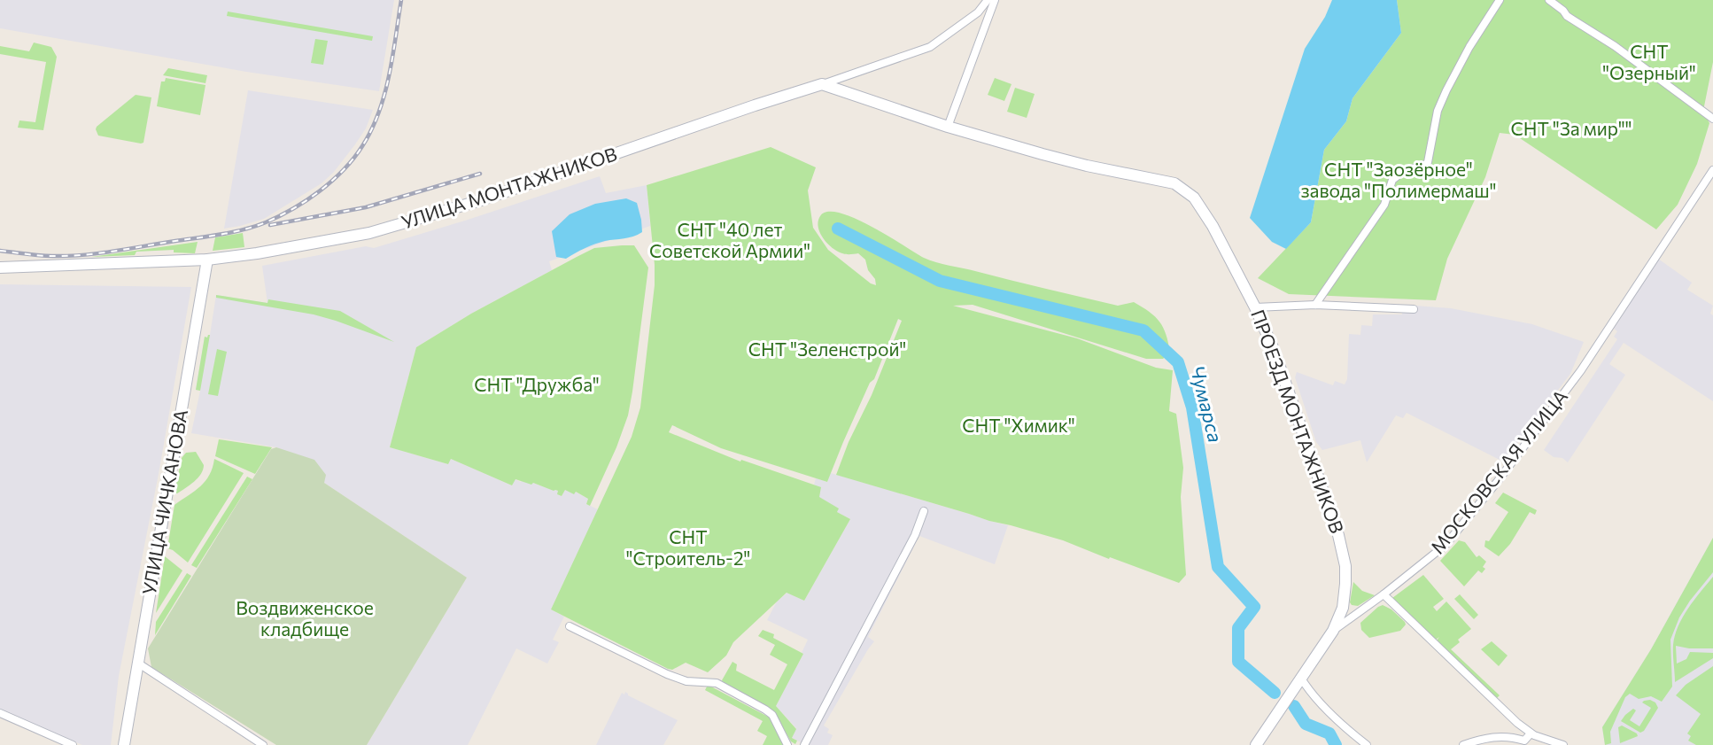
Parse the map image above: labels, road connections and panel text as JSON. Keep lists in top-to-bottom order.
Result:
{
  "streets": {
    "main road": [
      "УЛИЦА МОНТАЖНИКОВ",
      "ПРОЕЗД МОНТАЖНИКОВ",
      "МОСКОВСКАЯ УЛИЦА",
      "УЛИЦА ЧИЧКАНОВА"
    ]
  },
  "crossings": [
    ["УЛИЦА МОНТАЖНИКОВ", "ПРОЕЗД МОНТАЖНИКОВ"],
    ["УЛИЦА МОНТАЖНИКОВ", "УЛИЦА ЧИЧКАНОВА"],
    ["ПРОЕЗД МОНТАЖНИКОВ", "МОСКОВСКАЯ УЛИЦА"]
  ],
  "water": ["Чумарса"],
  "parks": [
    "СНТ \"Озерный\"",
    "СНТ \"За мир\"\"",
    "СНТ \"Заозёрное\" завода \"Полимермаш\"",
    "СНТ \"40 лет Советской Армии\"",
    "СНТ \"Зеленстрой\"",
    "СНТ \"Дружба\"",
    "СНТ \"Химик\"",
    "СНТ \"Строитель-2\"",
    "Воздвиженское кладбище"
  ]
}
